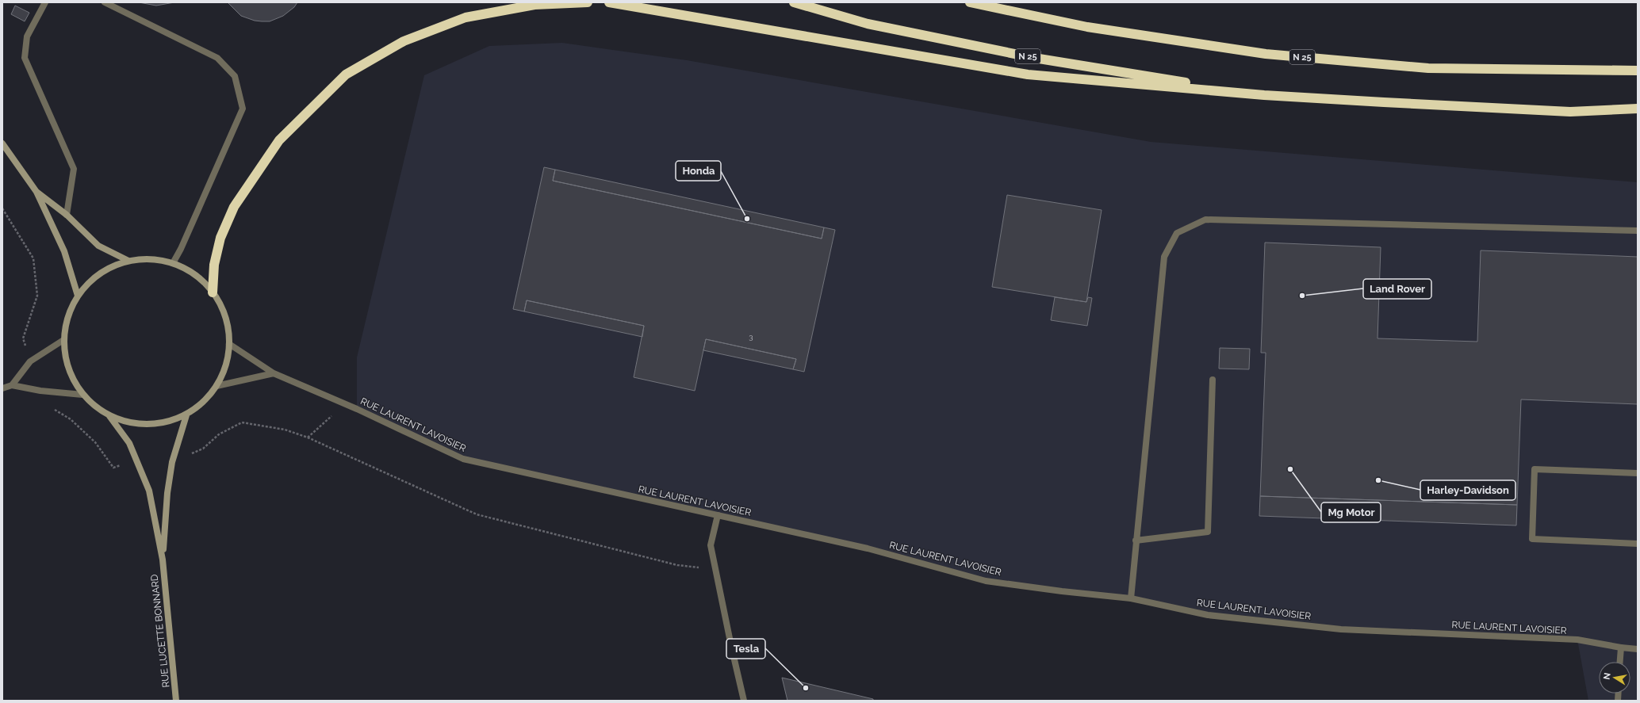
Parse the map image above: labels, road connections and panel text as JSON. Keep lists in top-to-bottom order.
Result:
{
  "streets": {
    "highway": ["N 25"],
    "street": ["RUE LAURENT LAVOISIER", "RUE LUCETTE BONNARD"]
  },
  "places": [
    "Honda",
    "Land Rover",
    "Mg Motor",
    "Harley-Davidson",
    "Tesla"
  ],
  "house_numbers": ["3"],
  "north": "left"
}
